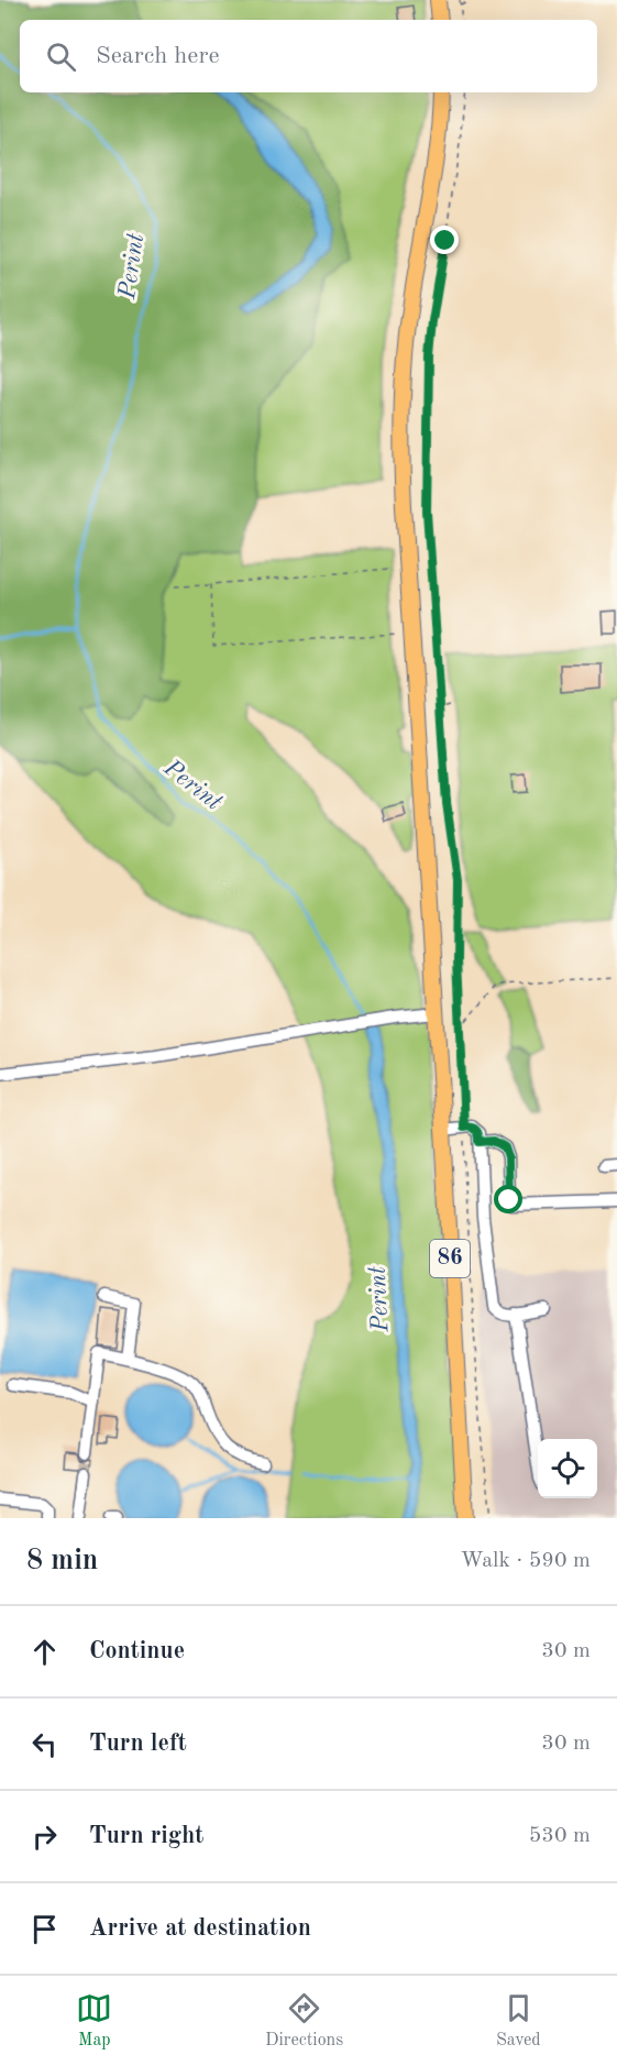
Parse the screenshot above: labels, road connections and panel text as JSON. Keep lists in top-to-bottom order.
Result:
{
  "streets": {
    "main road": ["86"]
  },
  "water": ["Perint"],
  "page": {
    "search": "Search here",
    "heading": ["8 min", "Walk · 590 m"],
    "list": [
      ["Continue", "30 m"],
      ["Turn left", "30 m"],
      ["Turn right", "530 m"],
      "Arrive at destination"
    ],
    "nav": ["Map", "Directions", "Saved"]
  }
}
